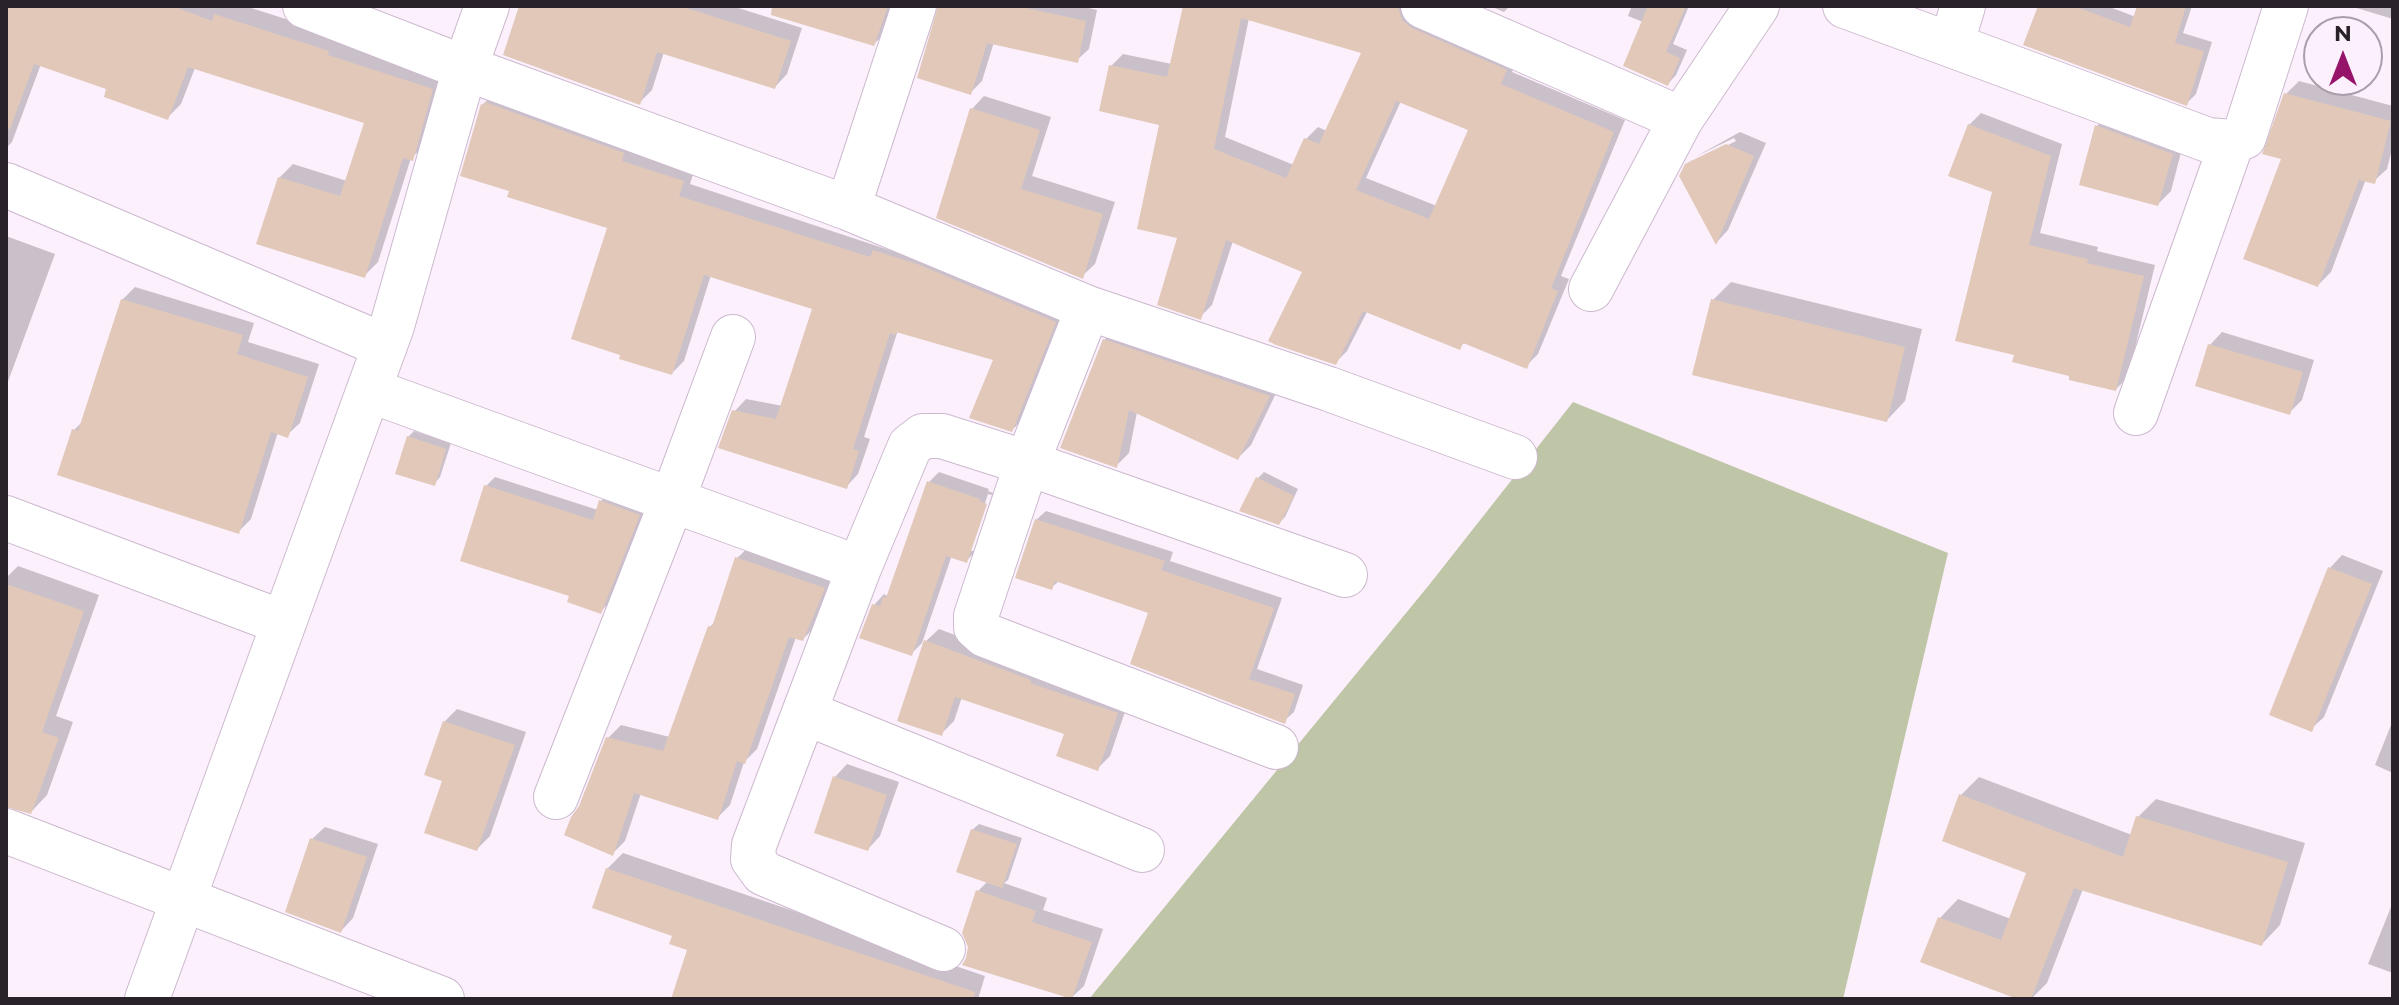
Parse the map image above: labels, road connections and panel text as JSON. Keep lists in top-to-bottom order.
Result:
{
  "north": "top"
}
